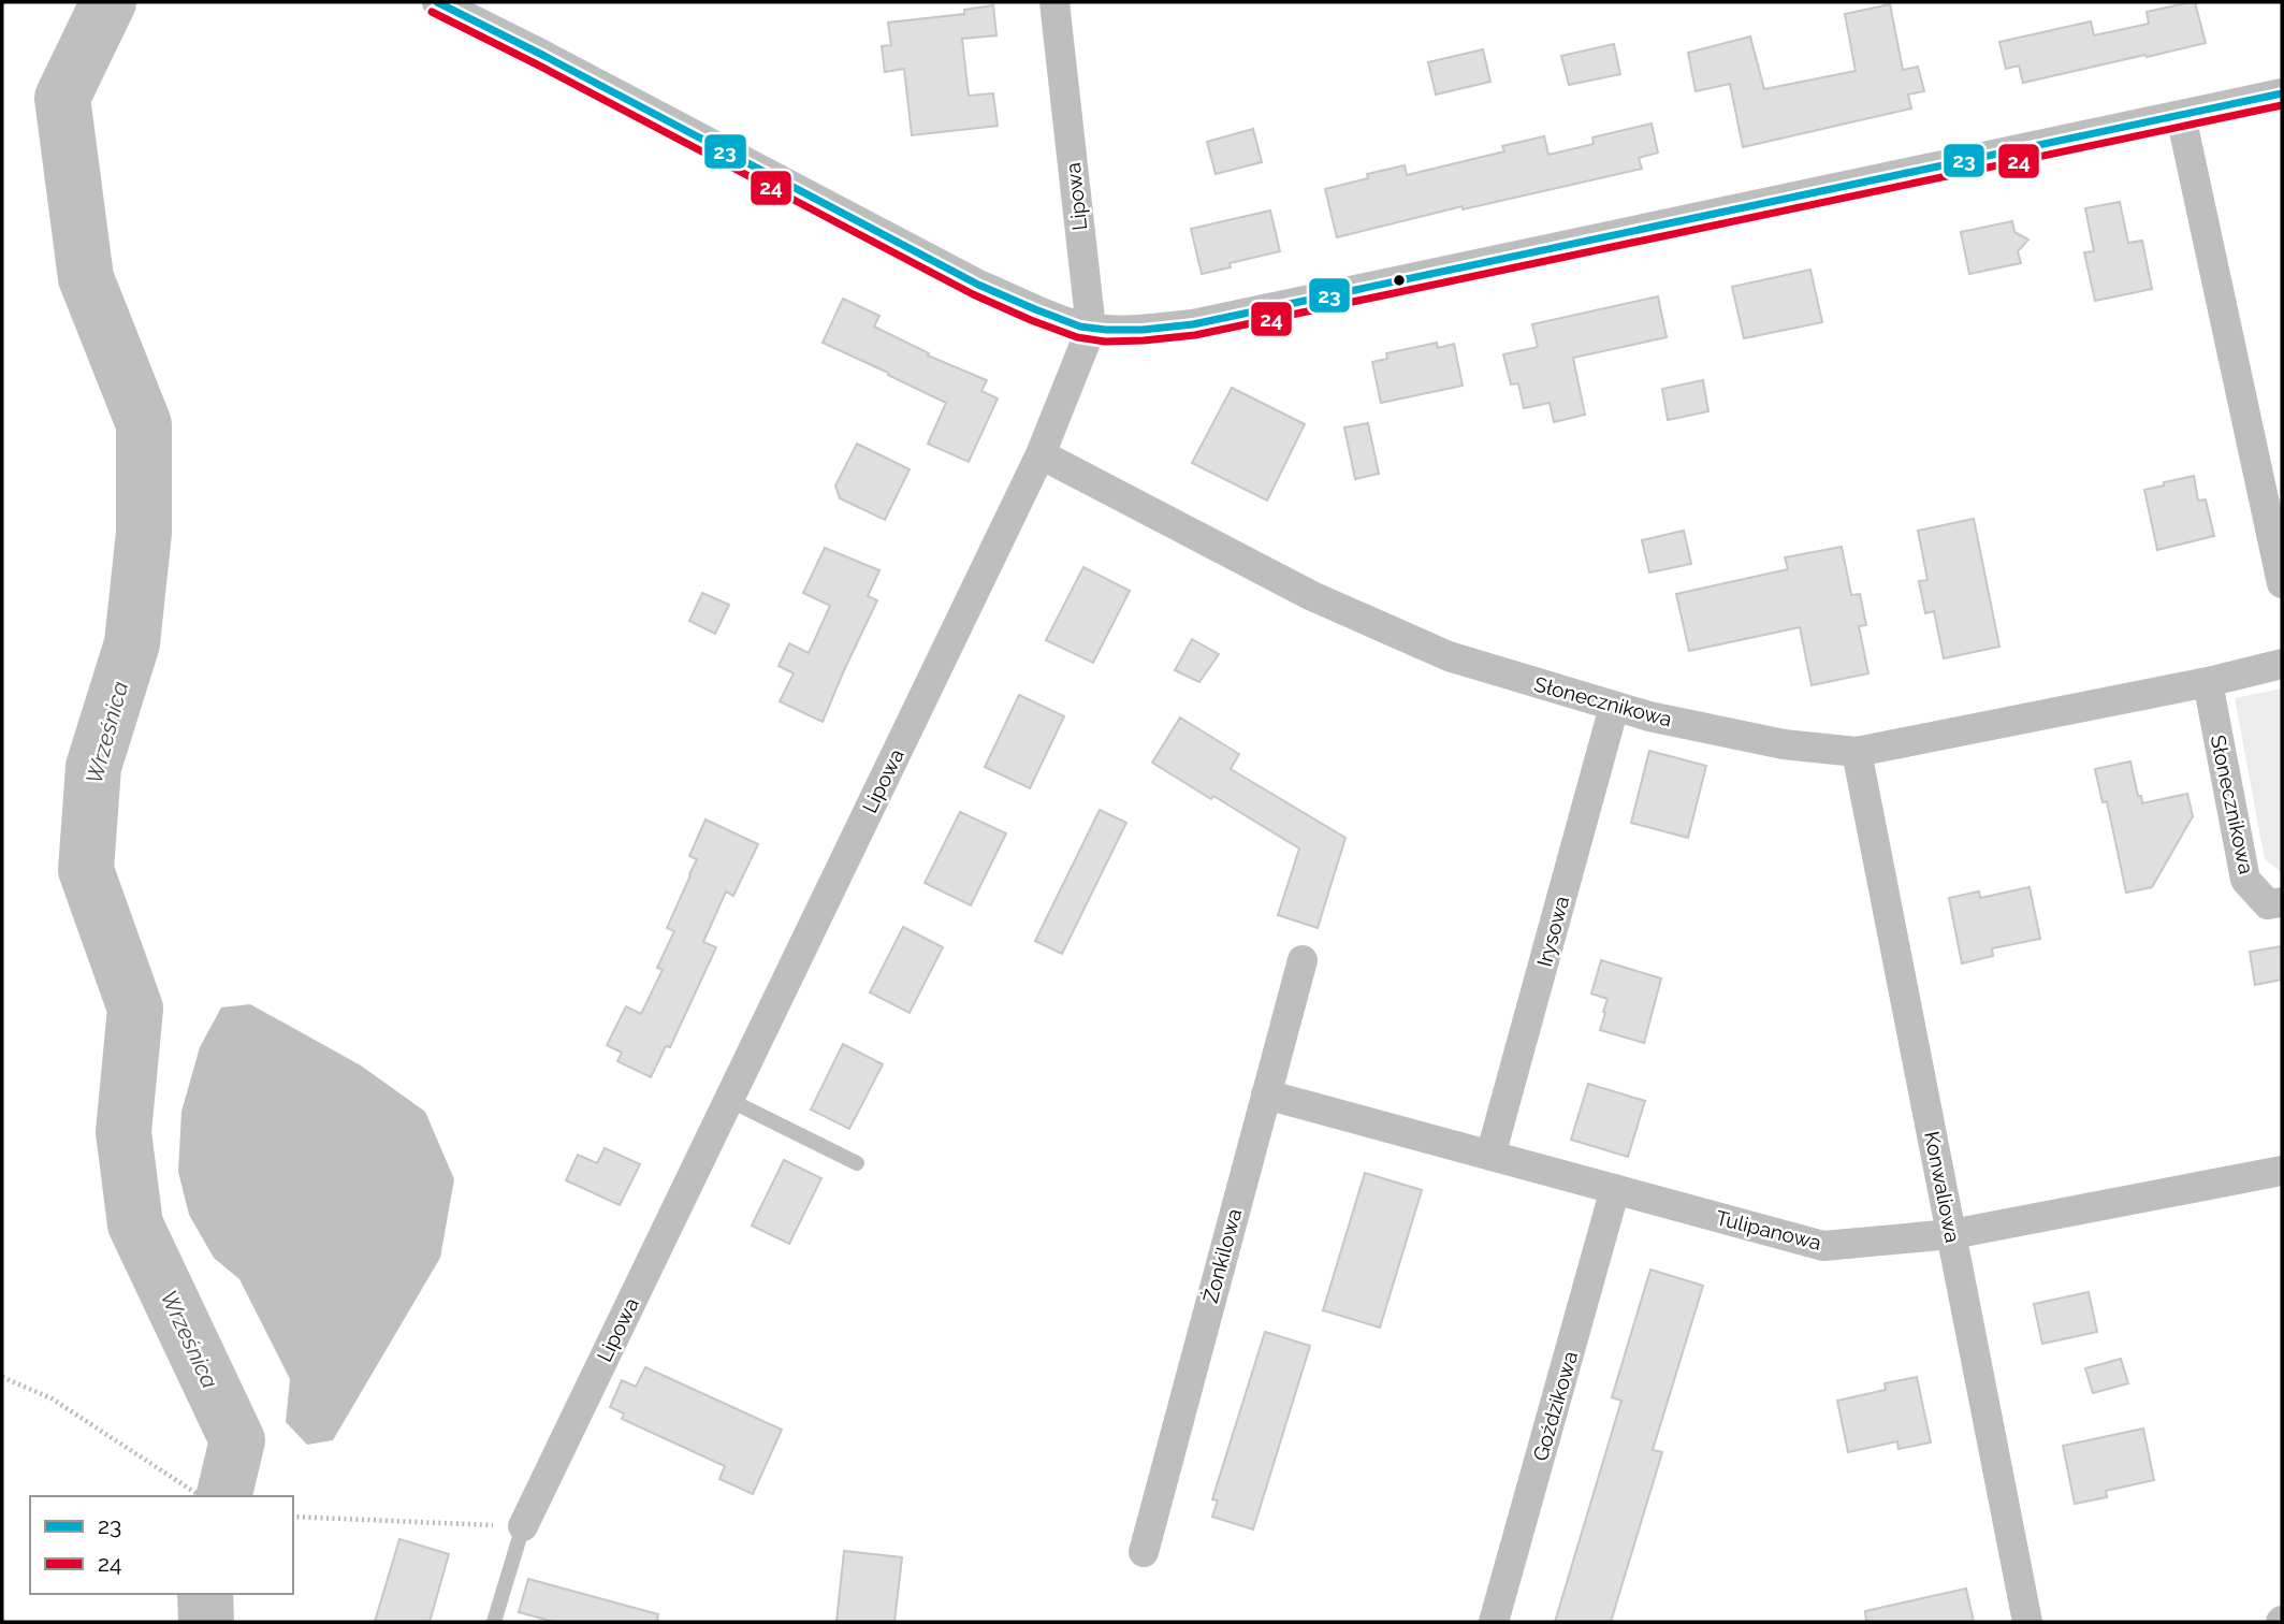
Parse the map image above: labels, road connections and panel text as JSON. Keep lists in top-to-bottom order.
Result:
{
  "streets": {
    "street": [
      "Lipowa",
      "Słonecznikowa",
      "Irysowa",
      "Konwaliowa",
      "Tulipanowa",
      "Żonkilowa",
      "Goździkowa"
    ]
  },
  "crossings": [
    ["Lipowa", "Słonecznikowa"],
    ["Słonecznikowa", "Irysowa"],
    ["Słonecznikowa", "Konwaliowa"],
    ["Irysowa", "Tulipanowa"],
    ["Konwaliowa", "Tulipanowa"],
    ["Tulipanowa", "Żonkilowa"],
    ["Tulipanowa", "Goździkowa"]
  ],
  "water": ["Wrześnica"],
  "lines": ["transit line 23", "transit line 24"],
  "legend": ["23", "24"]
}
